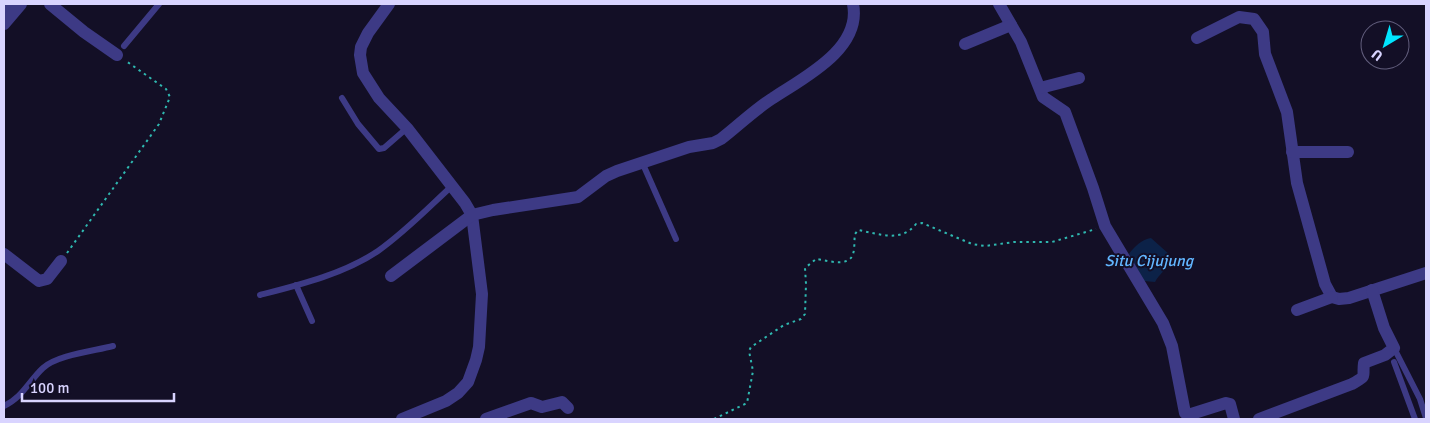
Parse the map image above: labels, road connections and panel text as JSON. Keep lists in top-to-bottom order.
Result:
{
  "water": ["Situ Cijujung"],
  "scale_bar": "100 m",
  "north": "bottom left"
}
